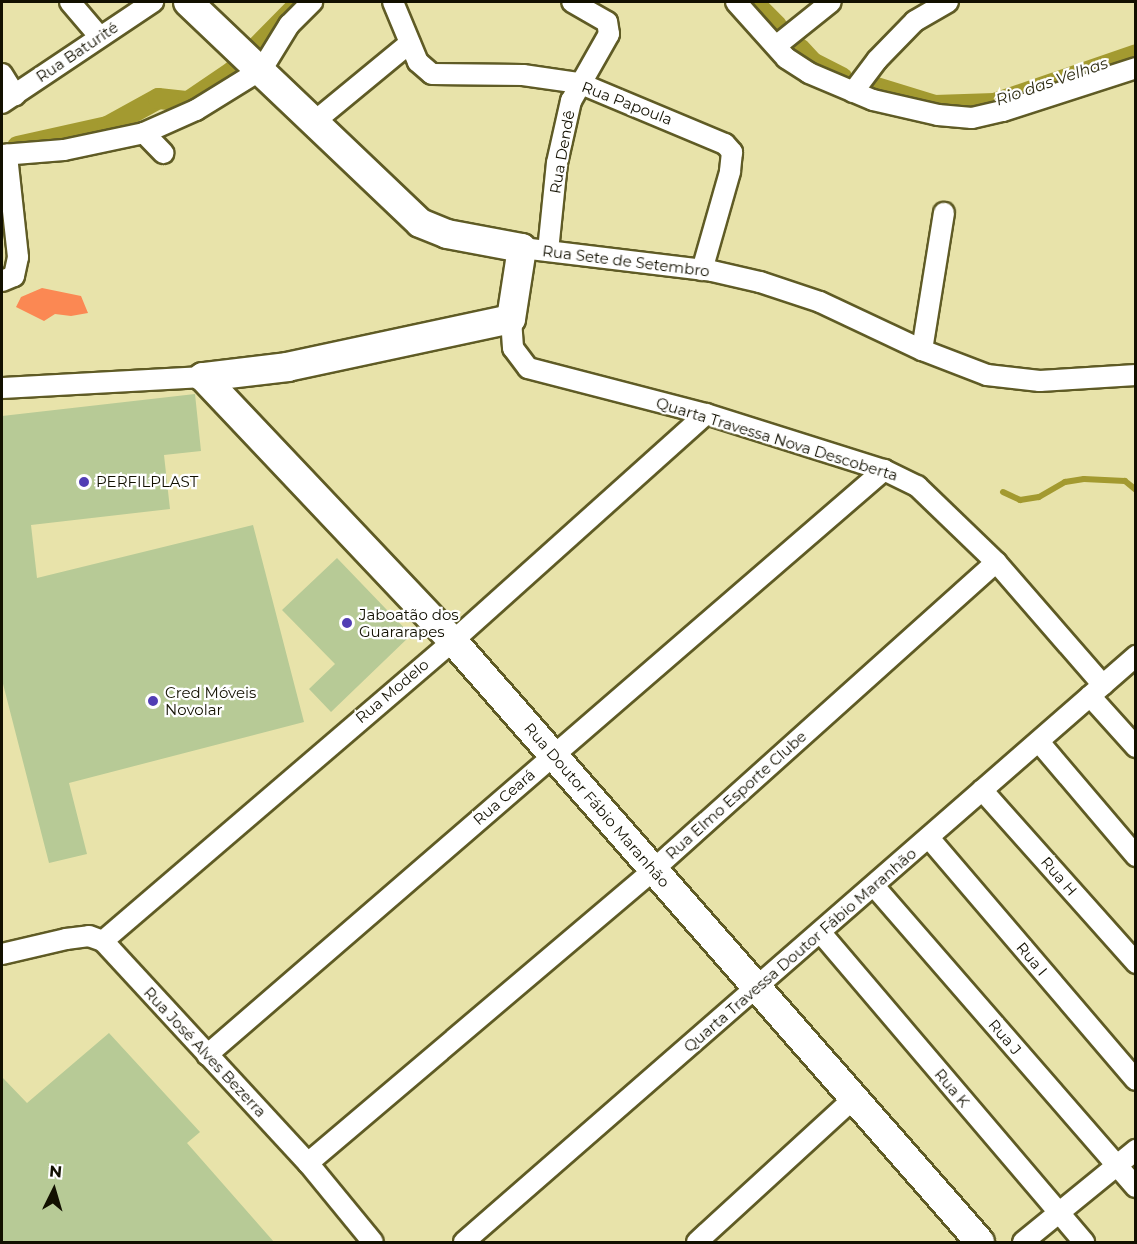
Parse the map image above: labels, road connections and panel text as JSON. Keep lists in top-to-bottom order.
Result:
{
  "streets": {
    "street": [
      "Rua Baturité",
      "Rua Papoula",
      "Rua Dendê",
      "Rua Sete de Setembro",
      "Quarta Travessa Nova Descoberta",
      "Rua Modelo",
      "Rua Elmo Esporte Clube",
      "Rua Ceará",
      "Rua Doutor Fábio Maranhão",
      "Rua H",
      "Quarta Travessa Doutor Fábio Maranhão",
      "Rua I",
      "Rua J",
      "Rua José Alves Bezerra",
      "Rua K"
    ]
  },
  "crossings": [
    ["Rua Papoula", "Rua Dendê"],
    ["Rua Papoula", "Rua Sete de Setembro"],
    ["Rua Dendê", "Rua Sete de Setembro"],
    ["Rua Dendê", "Quarta Travessa Nova Descoberta"],
    ["Rua Sete de Setembro", "Quarta Travessa Nova Descoberta"],
    ["Quarta Travessa Nova Descoberta", "Rua Modelo"],
    ["Quarta Travessa Nova Descoberta", "Rua Elmo Esporte Clube"],
    ["Quarta Travessa Nova Descoberta", "Rua Ceará"],
    ["Quarta Travessa Nova Descoberta", "Quarta Travessa Doutor Fábio Maranhão"],
    ["Rua Modelo", "Rua Doutor Fábio Maranhão"],
    ["Rua Modelo", "Rua José Alves Bezerra"],
    ["Rua Elmo Esporte Clube", "Rua Doutor Fábio Maranhão"],
    ["Rua Elmo Esporte Clube", "Rua José Alves Bezerra"],
    ["Rua Ceará", "Rua Doutor Fábio Maranhão"],
    ["Rua Ceará", "Rua José Alves Bezerra"],
    ["Rua Doutor Fábio Maranhão", "Quarta Travessa Doutor Fábio Maranhão"],
    ["Rua H", "Quarta Travessa Doutor Fábio Maranhão"],
    ["Quarta Travessa Doutor Fábio Maranhão", "Rua I"],
    ["Quarta Travessa Doutor Fábio Maranhão", "Rua J"],
    ["Quarta Travessa Doutor Fábio Maranhão", "Rua K"]
  ],
  "water": ["Rio das Velhas"],
  "places": ["PERFILPLAST", "Jaboatão dos Guararapes", "Cred Móveis Novolar"],
  "north": "top"
}
